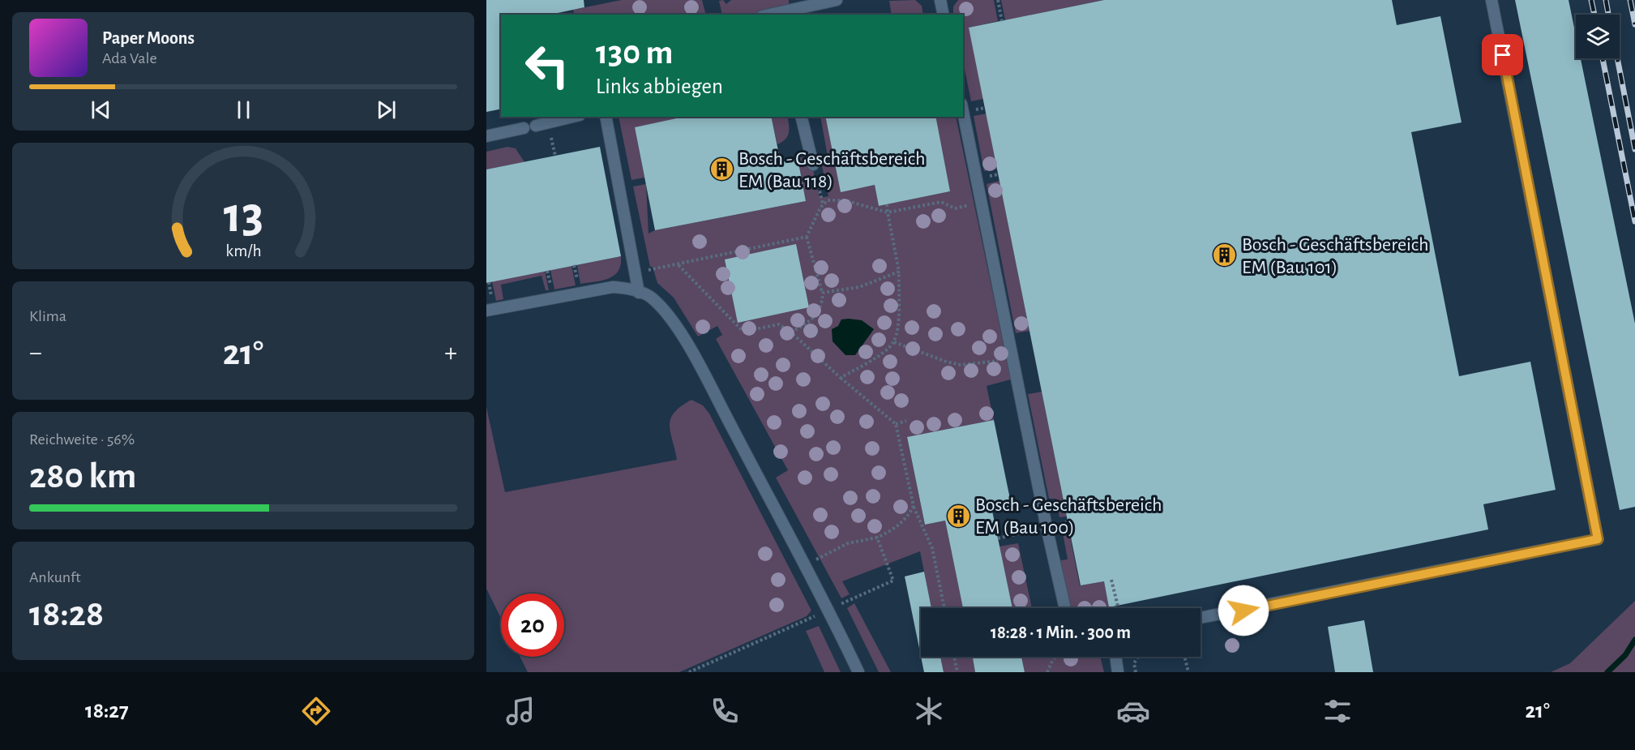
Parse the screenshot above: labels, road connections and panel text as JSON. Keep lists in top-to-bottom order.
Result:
{
  "places": {
    "building": ["Bosch - Geschäftsbereich EM (Bau 118)", "Bosch - Geschäftsbereich EM (Bau 101)", "Bosch - Geschäftsbereich EM (Bau 100)"]
  },
  "page": {
    "turn": ["130 m", "Links abbiegen"],
    "song": ["Paper Moons", "Ada Vale"],
    "tile": [
      "Klima",
      ["Reichweite · 56%", "280 km"],
      ["Ankunft", "18:28"]
    ],
    "heat": ["−", "21°", "+"],
    "limit": "20",
    "trip": "18:28 · 1 Min. · 300 m",
    "tabs": ["18:27", "21°"],
    "gauge": ["13", "km/h"]
  }
}
